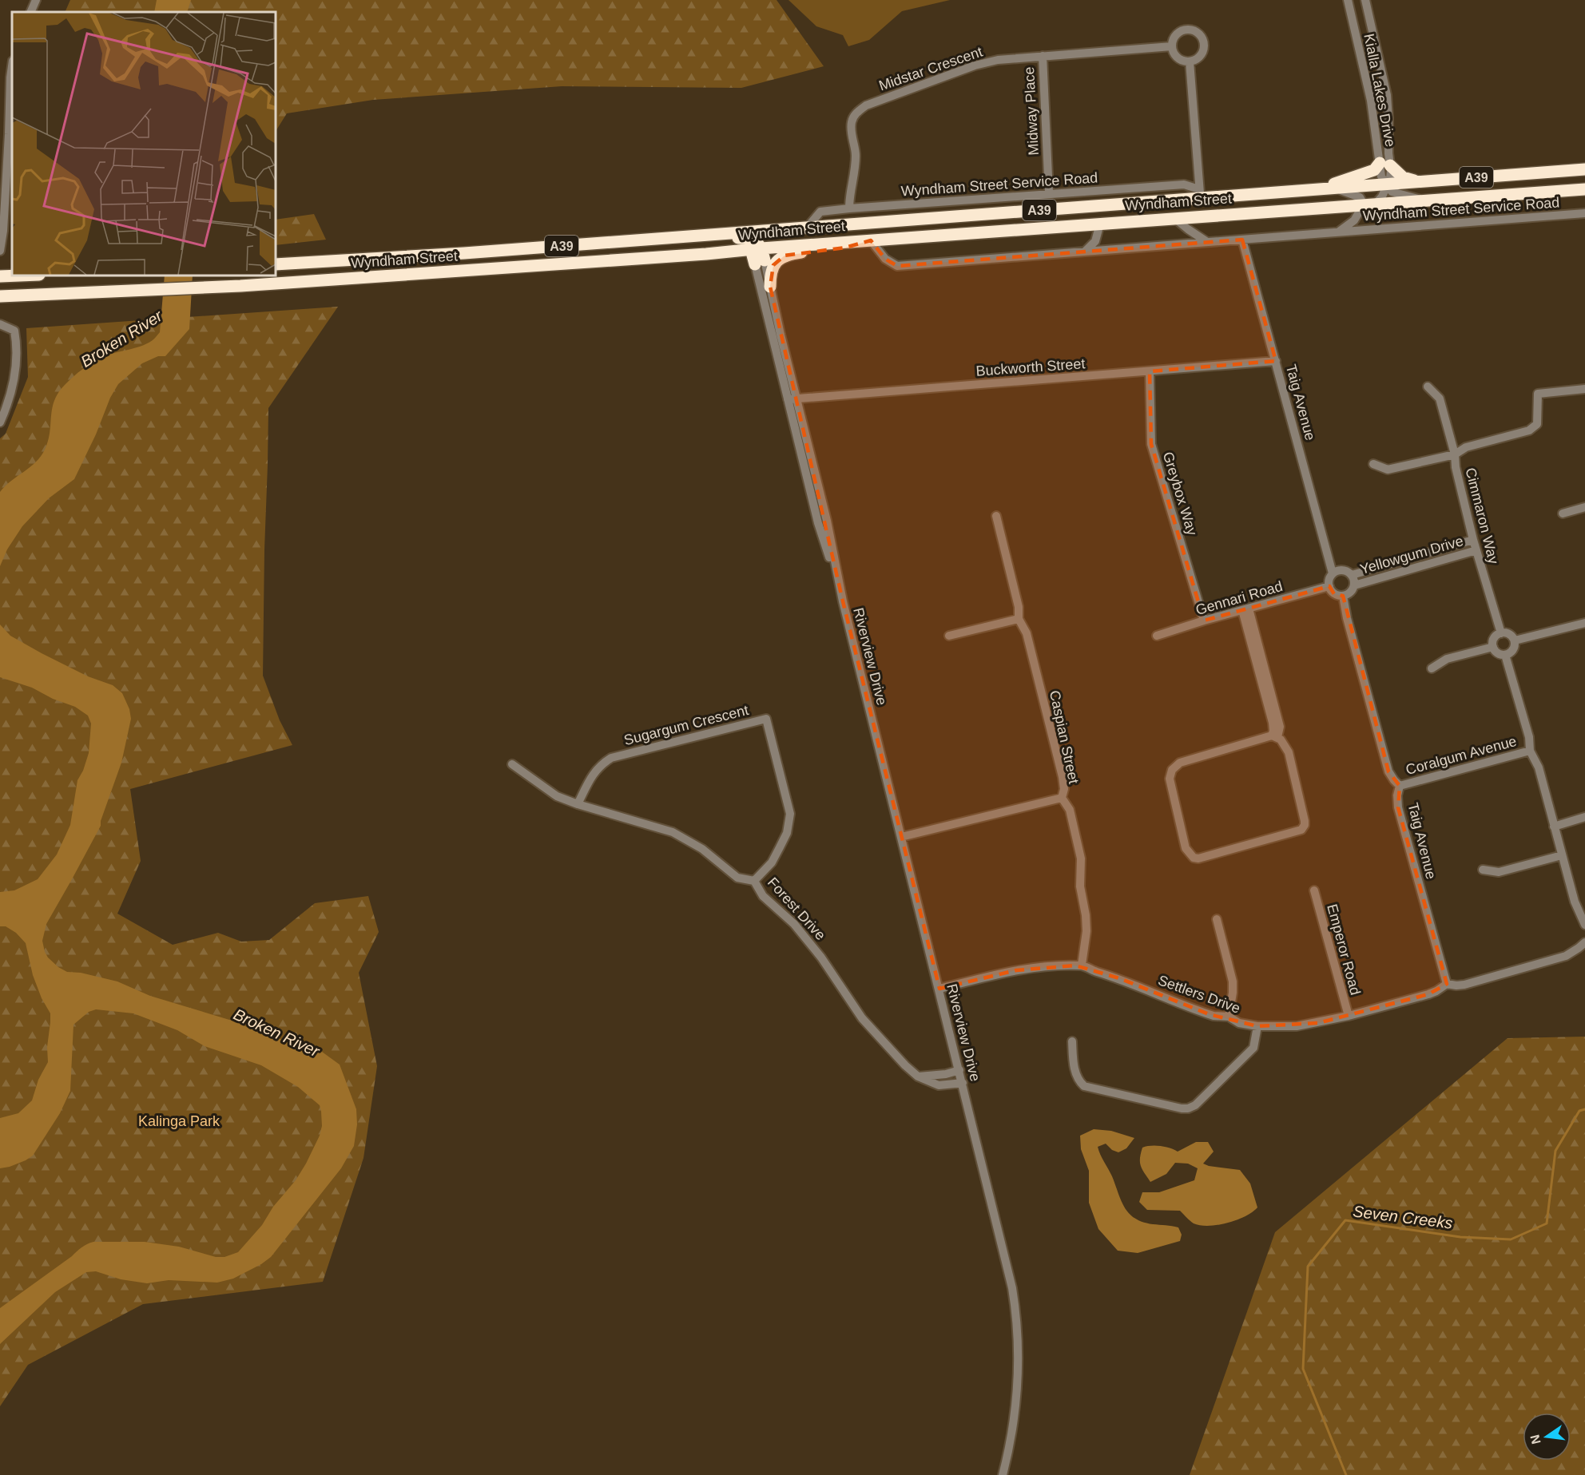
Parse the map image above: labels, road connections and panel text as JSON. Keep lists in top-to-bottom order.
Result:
{
  "streets": {
    "highway": ["A39", "Wyndham Street"],
    "street": [
      "Midstar Crescent",
      "Kialla Lakes Drive",
      "Midway Place",
      "Wyndham Street Service Road",
      "Buckworth Street",
      "Taig Avenue",
      "Greybox Way",
      "Cimmaron Way",
      "Yellowgum Drive",
      "Gennari Road",
      "Riverview Drive",
      "Sugargum Crescent",
      "Caspian Street",
      "Coralgum Avenue",
      "Forest Drive",
      "Emperor Road",
      "Settlers Drive"
    ]
  },
  "crossings": [
    ["Midstar Crescent", "Midway Place"],
    ["Midstar Crescent", "Wyndham Street Service Road"],
    ["Kialla Lakes Drive", "Wyndham Street"],
    ["Midway Place", "Wyndham Street Service Road"],
    ["Wyndham Street Service Road", "Wyndham Street"],
    ["Wyndham Street Service Road", "Taig Avenue"],
    ["Wyndham Street", "Riverview Drive"],
    ["Buckworth Street", "Taig Avenue"],
    ["Buckworth Street", "Greybox Way"],
    ["Buckworth Street", "Riverview Drive"],
    ["Taig Avenue", "Yellowgum Drive"],
    ["Taig Avenue", "Gennari Road"],
    ["Taig Avenue", "Coralgum Avenue"],
    ["Taig Avenue", "Settlers Drive"],
    ["Greybox Way", "Gennari Road"],
    ["Cimmaron Way", "Yellowgum Drive"],
    ["Yellowgum Drive", "Gennari Road"],
    ["Riverview Drive", "Forest Drive"],
    ["Riverview Drive", "Settlers Drive"],
    ["Sugargum Crescent", "Forest Drive"],
    ["Caspian Street", "Settlers Drive"],
    ["Emperor Road", "Settlers Drive"]
  ],
  "water": ["Broken River", "Seven Creeks"],
  "parks": ["Kalinga Park"],
  "north": "left"
}
